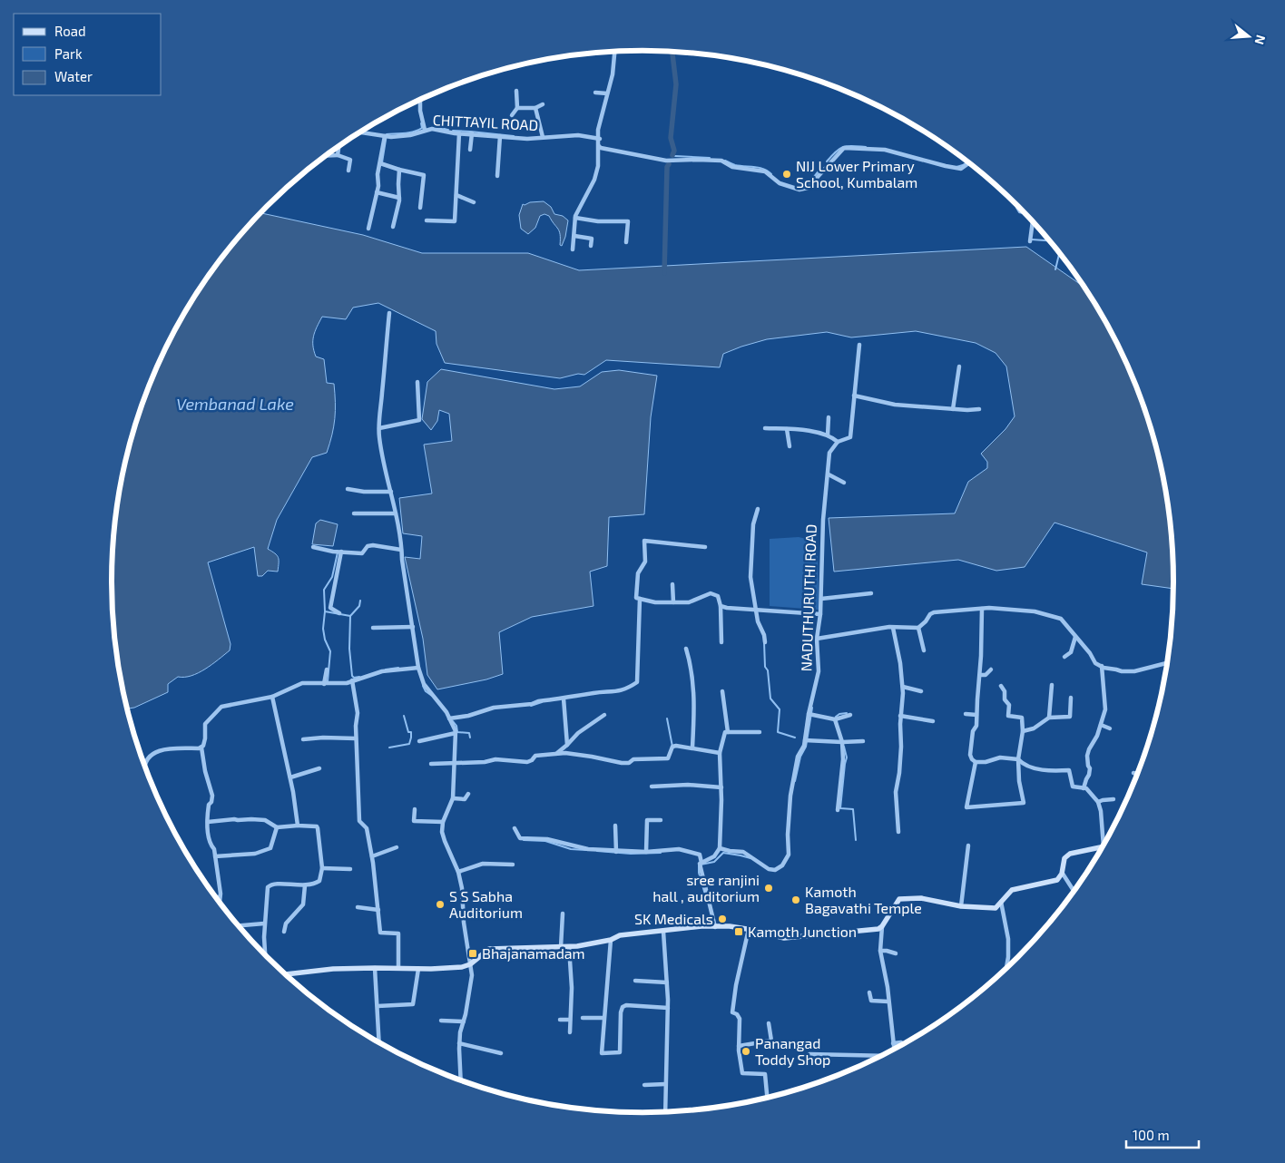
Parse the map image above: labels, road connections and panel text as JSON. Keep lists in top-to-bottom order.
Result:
{
  "streets": {
    "street": ["CHITTAYIL ROAD", "NADUTHURUTHI ROAD"]
  },
  "water": ["Vembanad Lake"],
  "places": {
    "other": [
      "NIJ Lower Primary School, Kumbalam",
      "sree ranjini hall , auditorium",
      "Kamoth Bagavathi Temple",
      "S S Sabha Auditorium",
      "SK Medicals",
      "Panangad Toddy Shop"
    ],
    "transit": ["Kamoth Junction", "Bhajanamadam"]
  },
  "legend": ["Road", "Park", "Water"],
  "scale_bar": "100 m",
  "north": "right"
}
